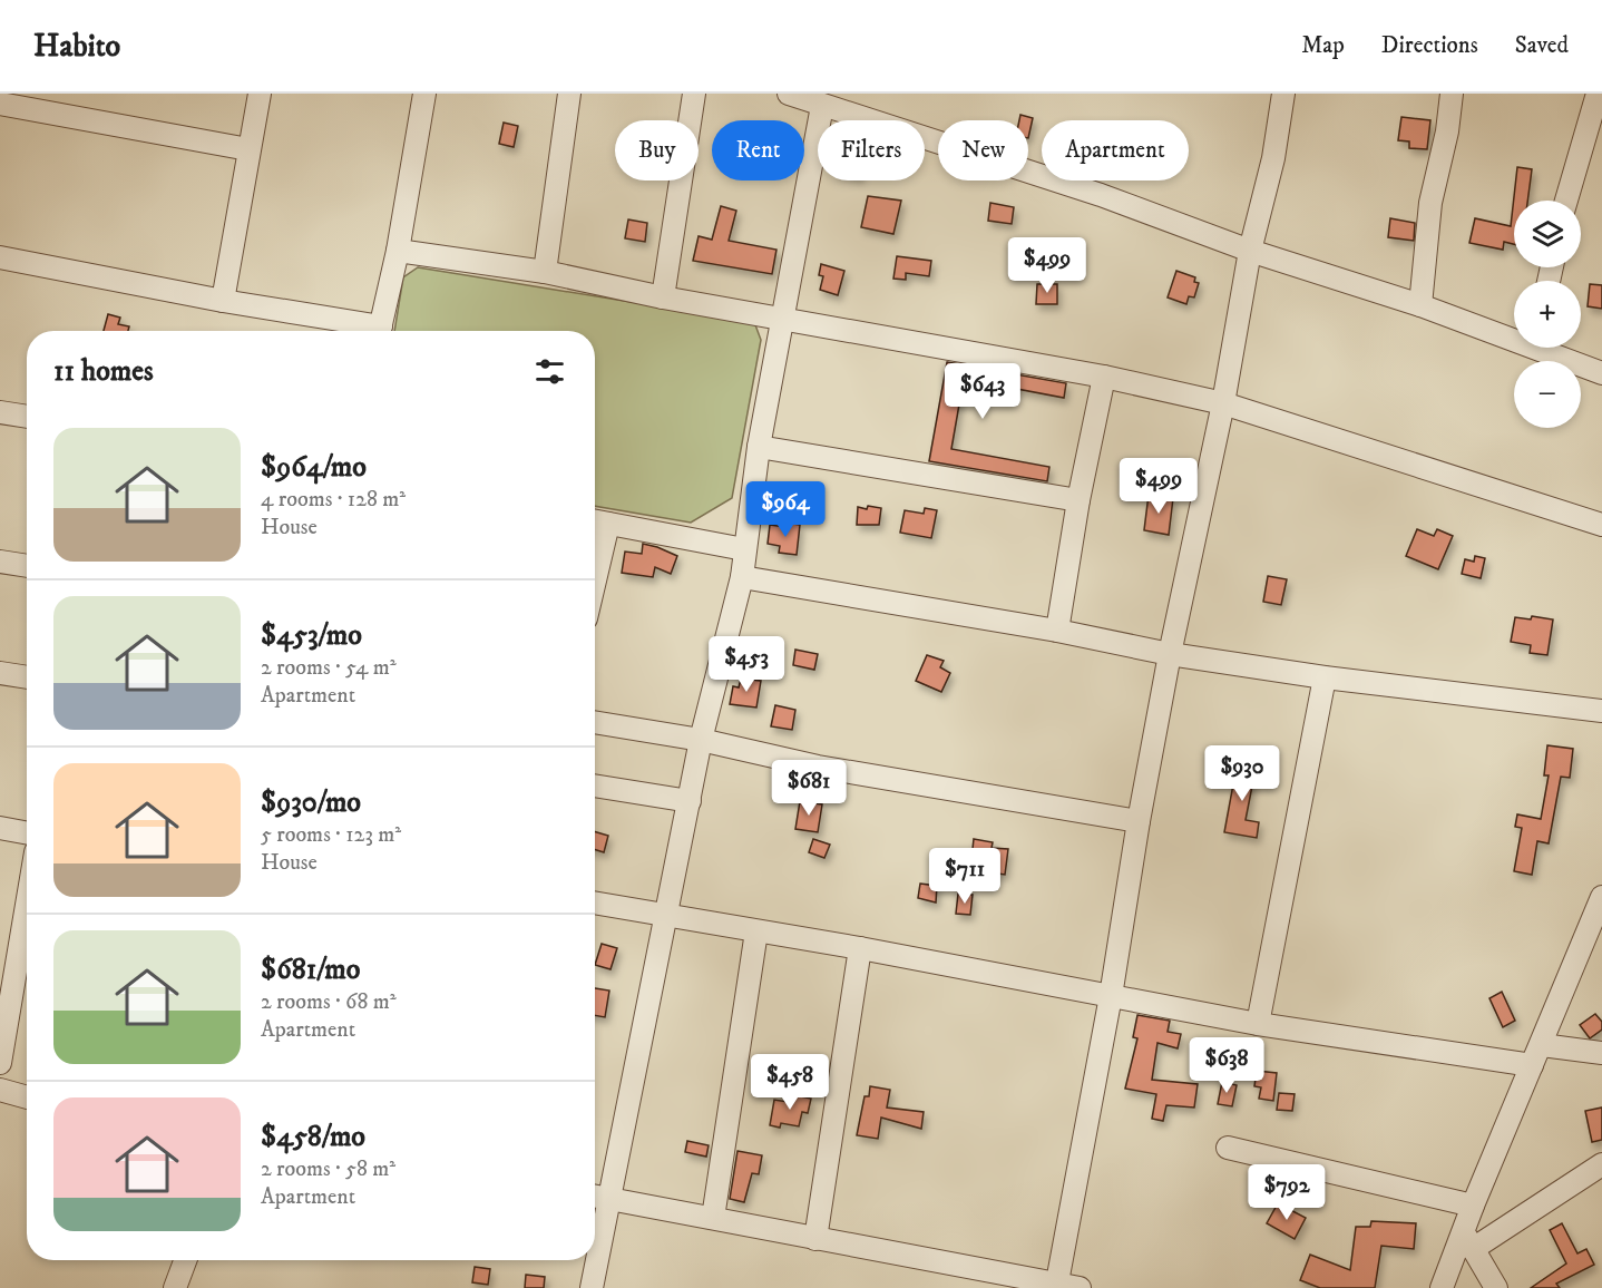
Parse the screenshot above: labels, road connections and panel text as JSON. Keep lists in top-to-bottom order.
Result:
{
  "page": {
    "header": "Habito",
    "nav": ["Map", "Directions", "Saved"],
    "chip": [
      "Buy",
      "Rent",
      "Filters",
      "New",
      "Apartment"
    ],
    "map_buttons": ["+", "−"],
    "price": [
      "$499",
      "$643",
      "$499",
      "$964",
      "$453",
      "$930",
      "$681",
      "$711",
      "$638",
      "$458",
      "$792"
    ],
    "heading": "11 homes",
    "list": [
      {
        "name": "$964/mo",
        "note": "4 rooms · 128 m² · House"
      },
      {
        "name": "$453/mo",
        "note": "2 rooms · 54 m² · Apartment"
      },
      {
        "name": "$930/mo",
        "note": "5 rooms · 123 m² · House"
      },
      {
        "name": "$681/mo",
        "note": "2 rooms · 68 m² · Apartment"
      },
      {
        "name": "$458/mo",
        "note": "2 rooms · 58 m² · Apartment"
      }
    ]
  }
}
